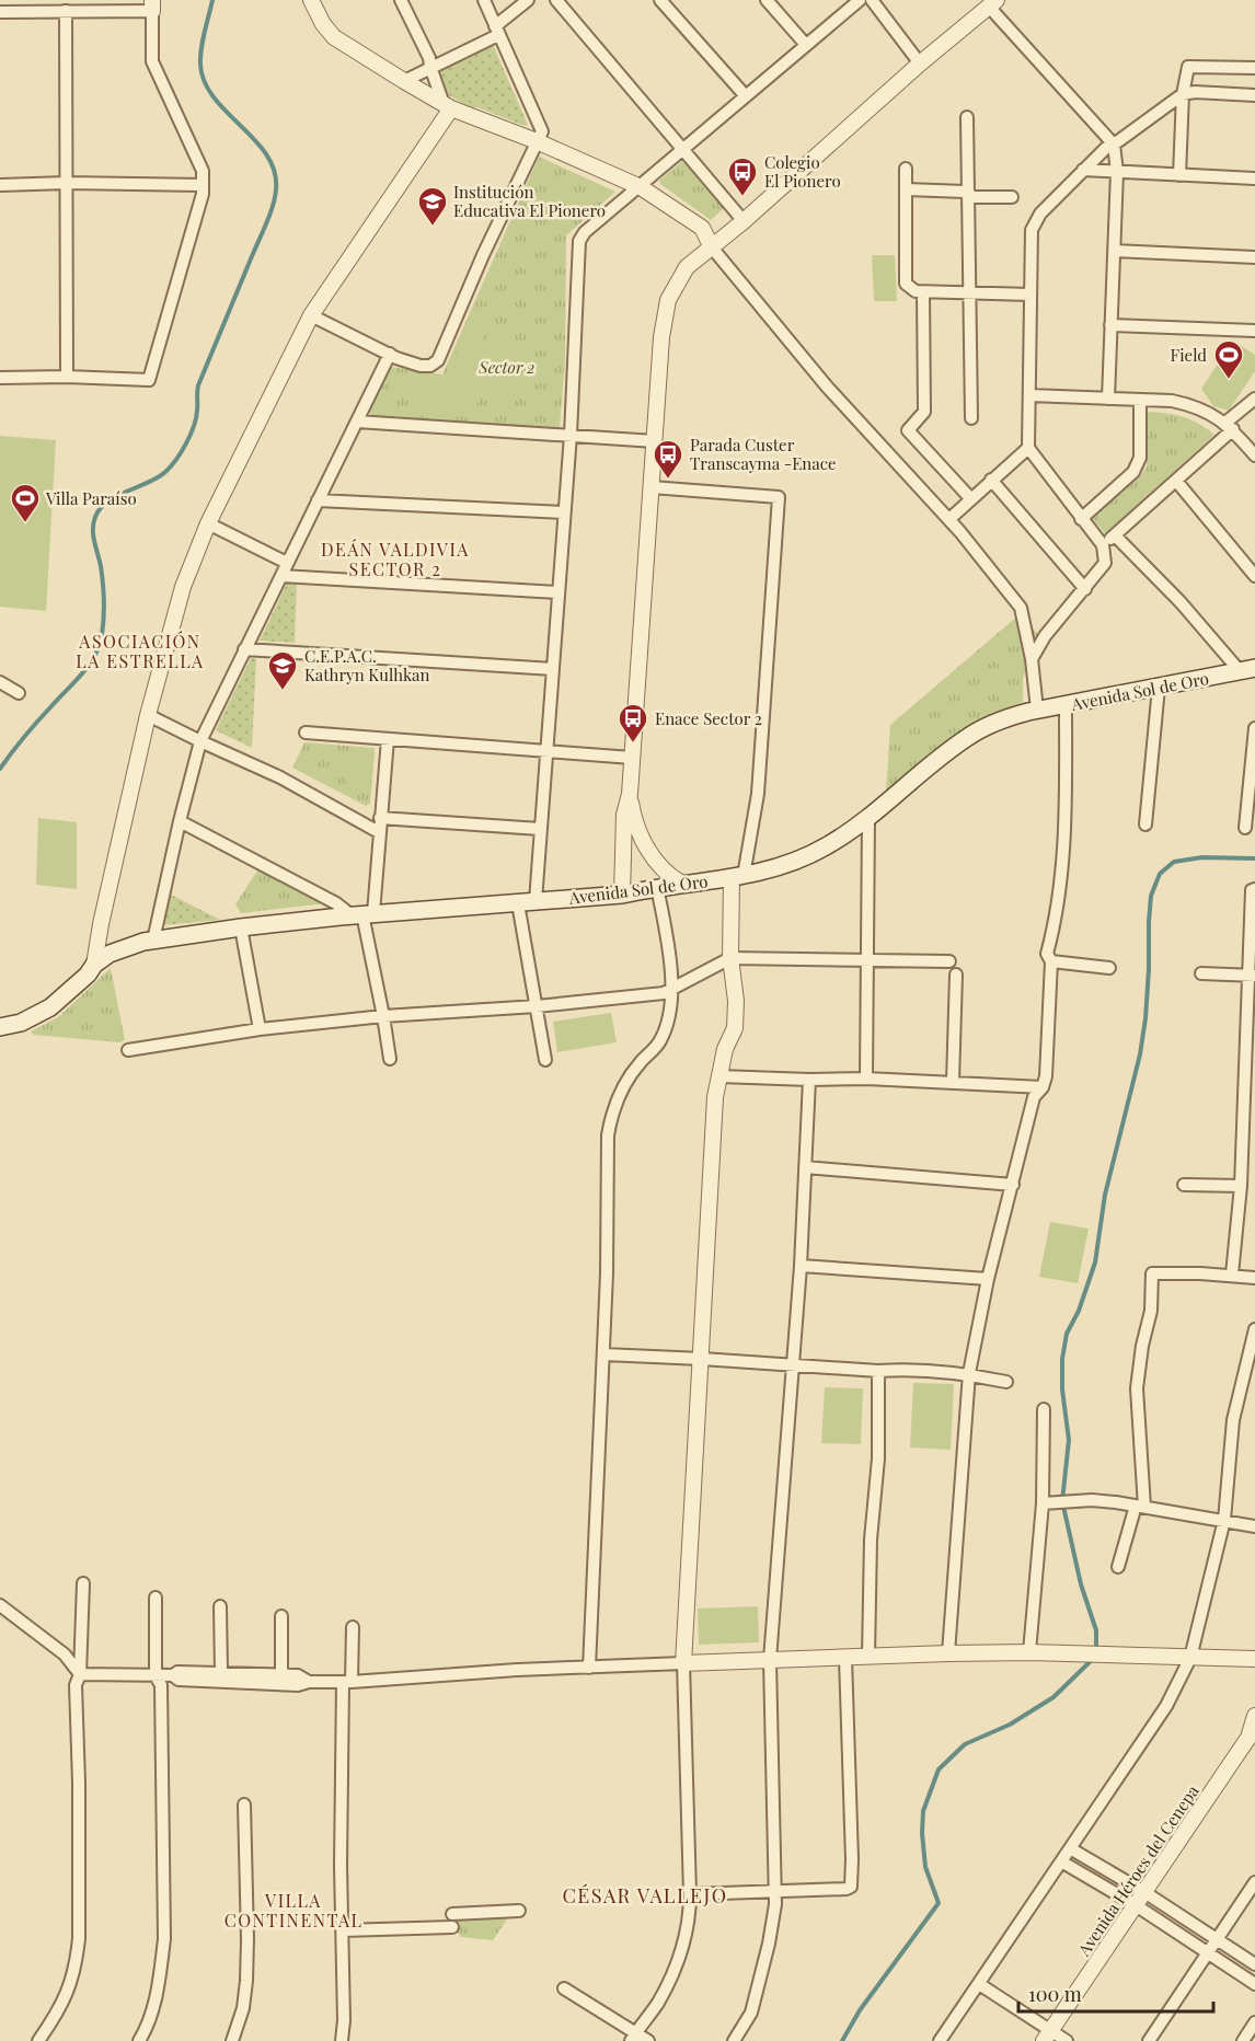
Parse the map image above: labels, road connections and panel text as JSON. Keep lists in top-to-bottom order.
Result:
{
  "streets": {
    "main road": ["Avenida Sol de Oro"],
    "street": ["Avenida Héroes del Cenepa"]
  },
  "districts": [
    "DEÁN VALDIVIA SECTOR 2",
    "ASOCIACIÓN LA ESTRELLA",
    "CÉSAR VALLEJO",
    "VILLA CONTINENTAL"
  ],
  "parks": ["Sector 2"],
  "places": {
    "bus stop": ["Colegio El Pionero", "Parada Custer Transcayma -Enace", "Enace Sector 2"],
    "school or university": ["Institución Educativa El Pionero", "C.E.P.A.C. Kathryn Kulhkan"],
    "sports": ["Field", "Villa Paraíso"]
  },
  "scale_bar": "100 m"
}
